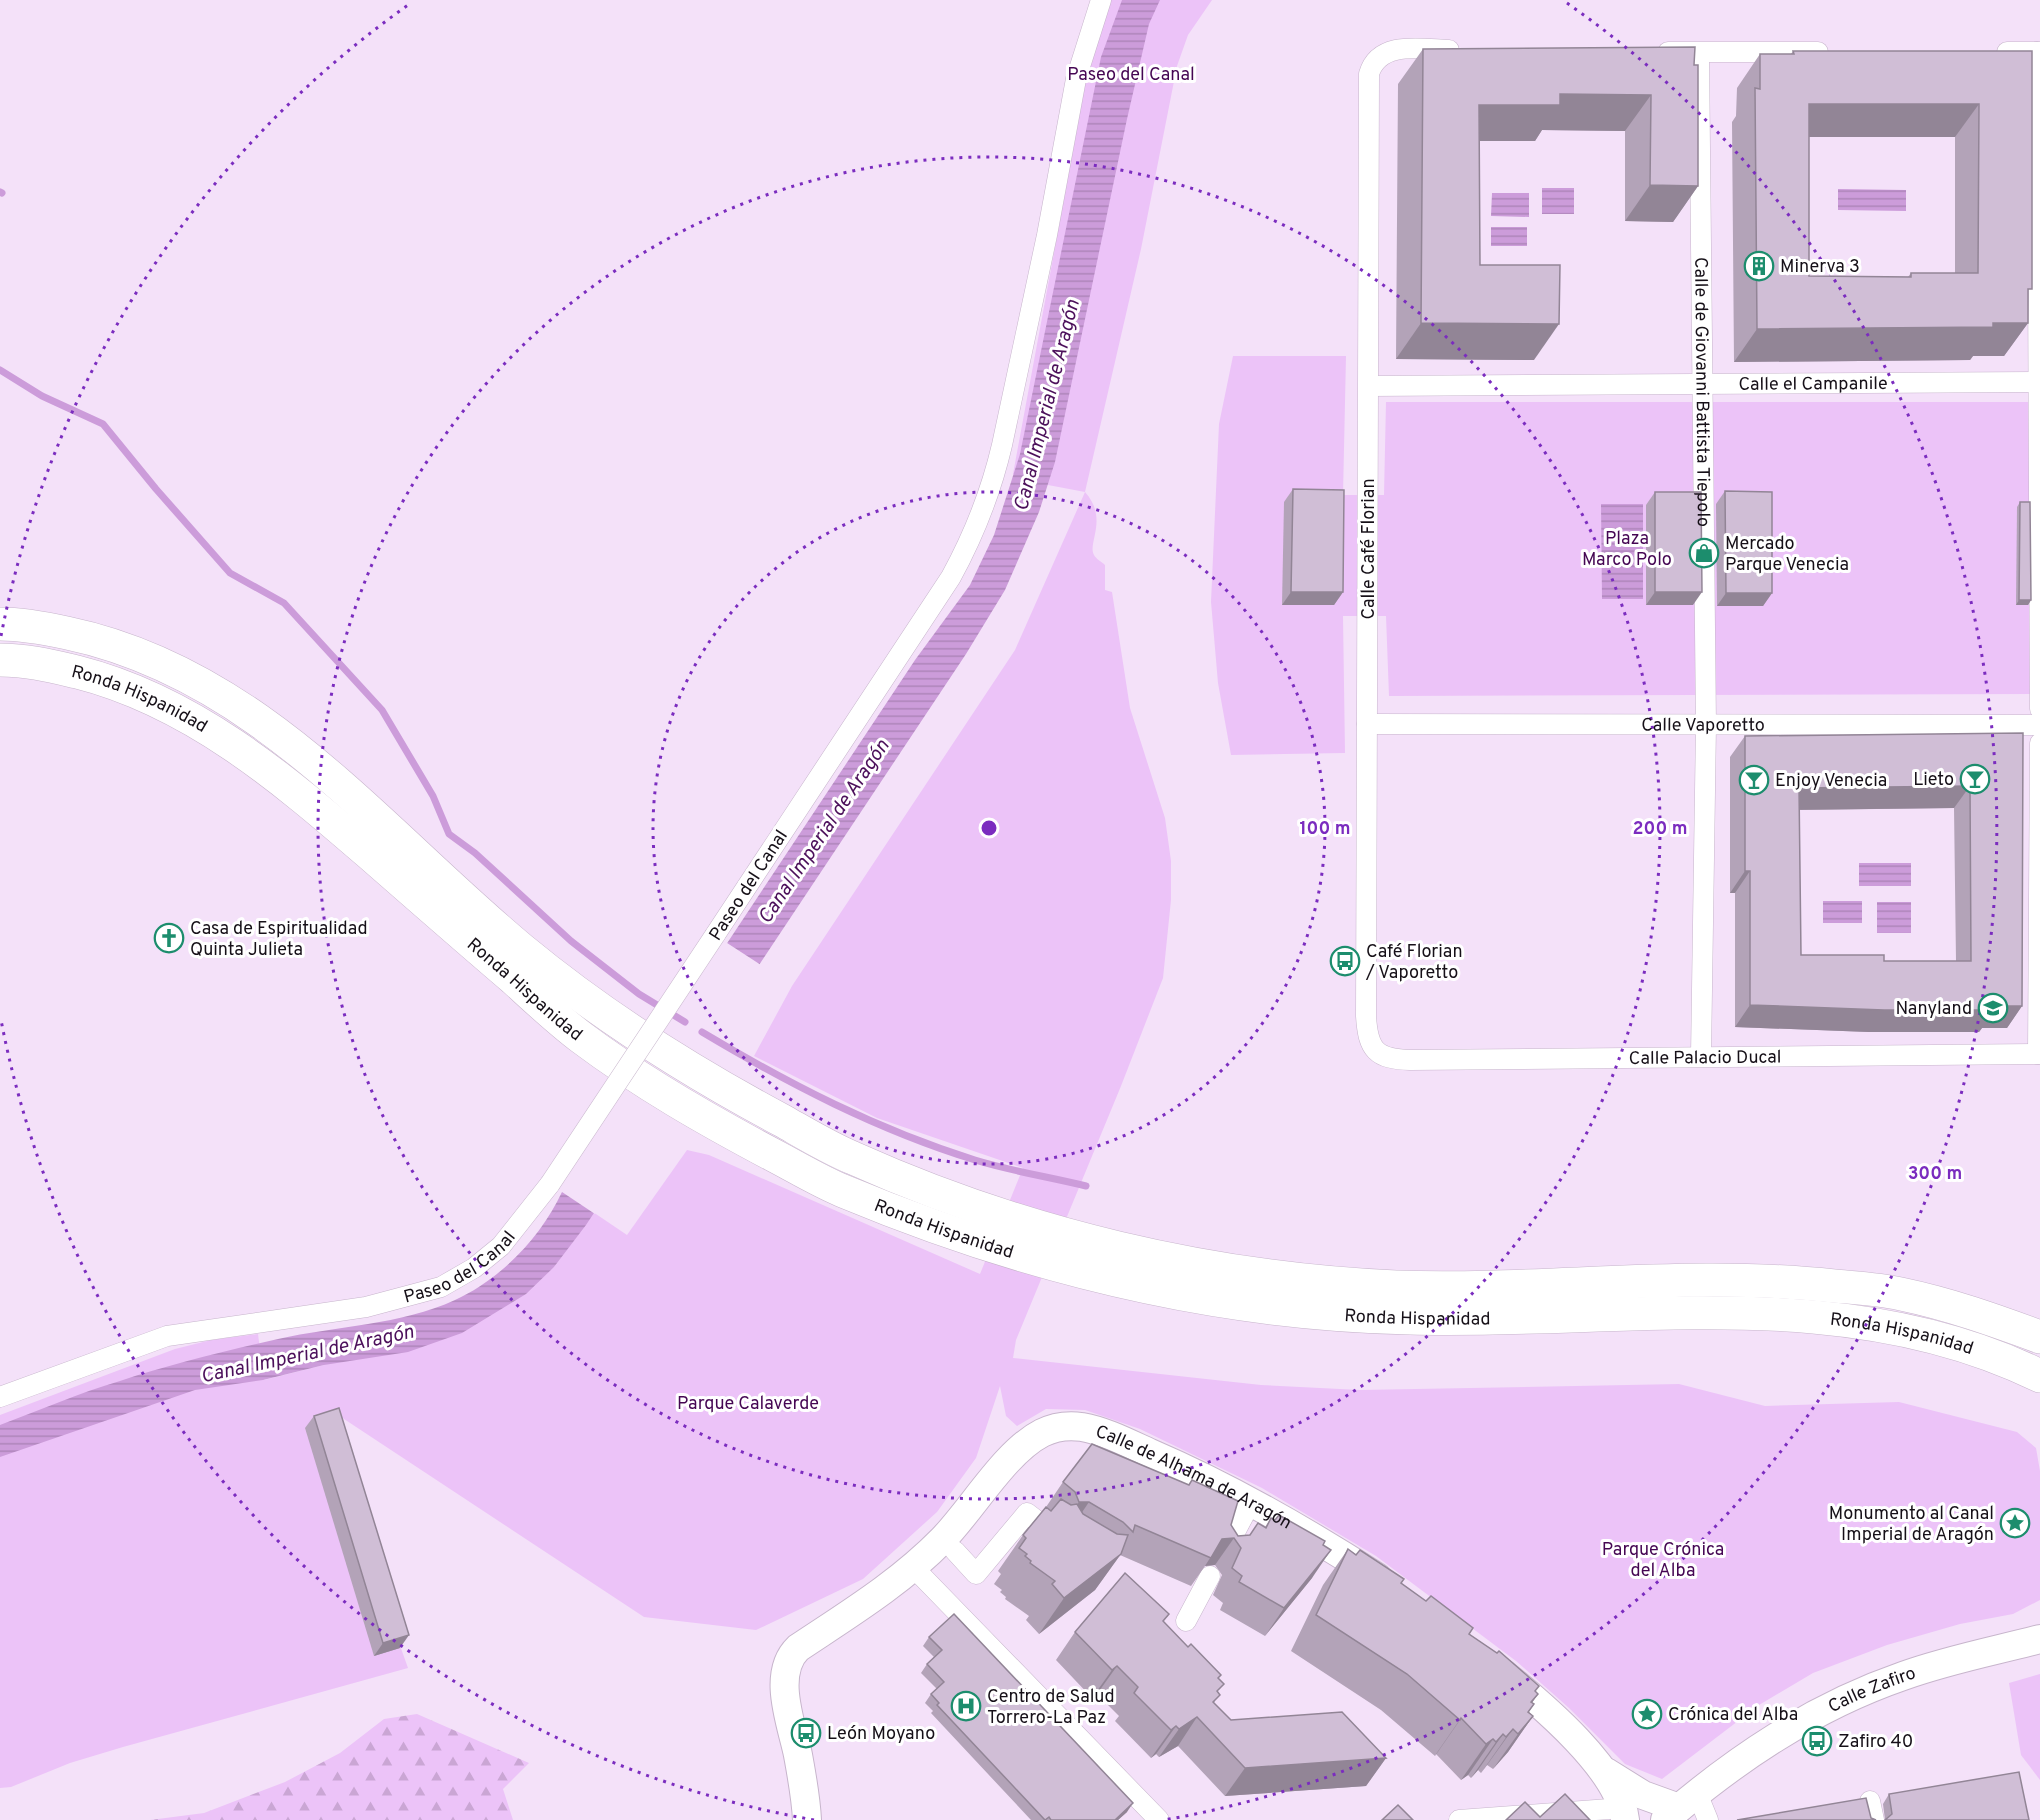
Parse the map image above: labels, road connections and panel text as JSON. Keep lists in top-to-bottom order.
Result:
{
  "streets": {
    "highway": ["Ronda Hispanidad"],
    "street": [
      "Calle el Campanile",
      "Calle de Giovanni Battista Tiepolo",
      "Calle Café Florian",
      "Calle Vaporetto",
      "Paseo del Canal",
      "Calle Palacio Ducal",
      "Calle de Alhama de Aragón",
      "Calle Zafiro"
    ]
  },
  "crossings": [
    ["Calle el Campanile", "Calle de Giovanni Battista Tiepolo"],
    ["Calle el Campanile", "Calle Café Florian"],
    ["Calle de Giovanni Battista Tiepolo", "Calle Vaporetto"],
    ["Calle de Giovanni Battista Tiepolo", "Calle Palacio Ducal"],
    ["Calle Café Florian", "Calle Vaporetto"],
    ["Calle Café Florian", "Calle Palacio Ducal"]
  ],
  "water": ["Canal Imperial de Aragón"],
  "parks": [
    "Paseo del Canal",
    "Plaza Marco Polo",
    "Parque Calaverde",
    "Parque Crónica del Alba"
  ],
  "places": {
    "building": ["Minerva 3"],
    "shop": ["Mercado Parque Venecia"],
    "bar": ["Lieto", "Enjoy Venecia"],
    "church": ["Casa de Espiritualidad Quinta Julieta"],
    "bus stop": ["Café Florian / Vaporetto", "León Moyano", "Zafiro 40"],
    "school or university": ["Nanyland"],
    "place": ["Monumento al Canal Imperial de Aragón", "Crónica del Alba"],
    "hospital": ["Centro de Salud Torrero-La Paz"]
  },
  "rings": ["100 m", "200 m", "300 m"]
}
